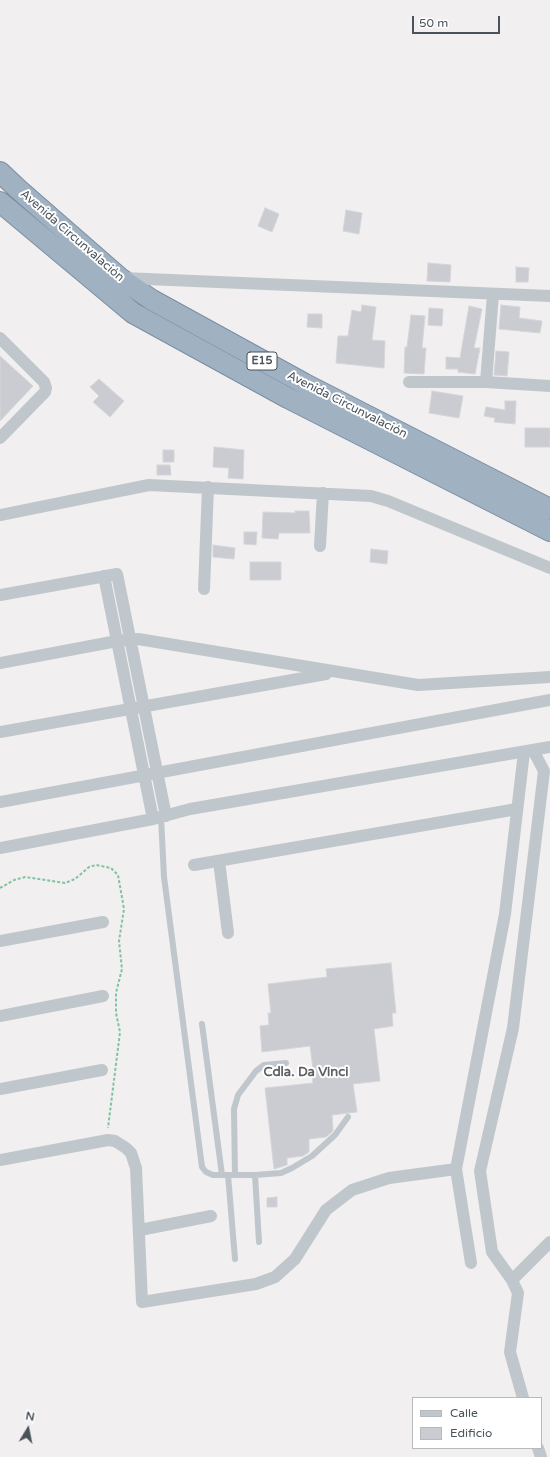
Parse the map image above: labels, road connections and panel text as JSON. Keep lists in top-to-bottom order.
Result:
{
  "streets": {
    "highway": ["Avenida Circunvalación", "E15"]
  },
  "districts": ["Cdla. Da Vinci"],
  "legend": ["Calle", "Edificio"],
  "scale_bar": "50 m",
  "north": "top"
}
